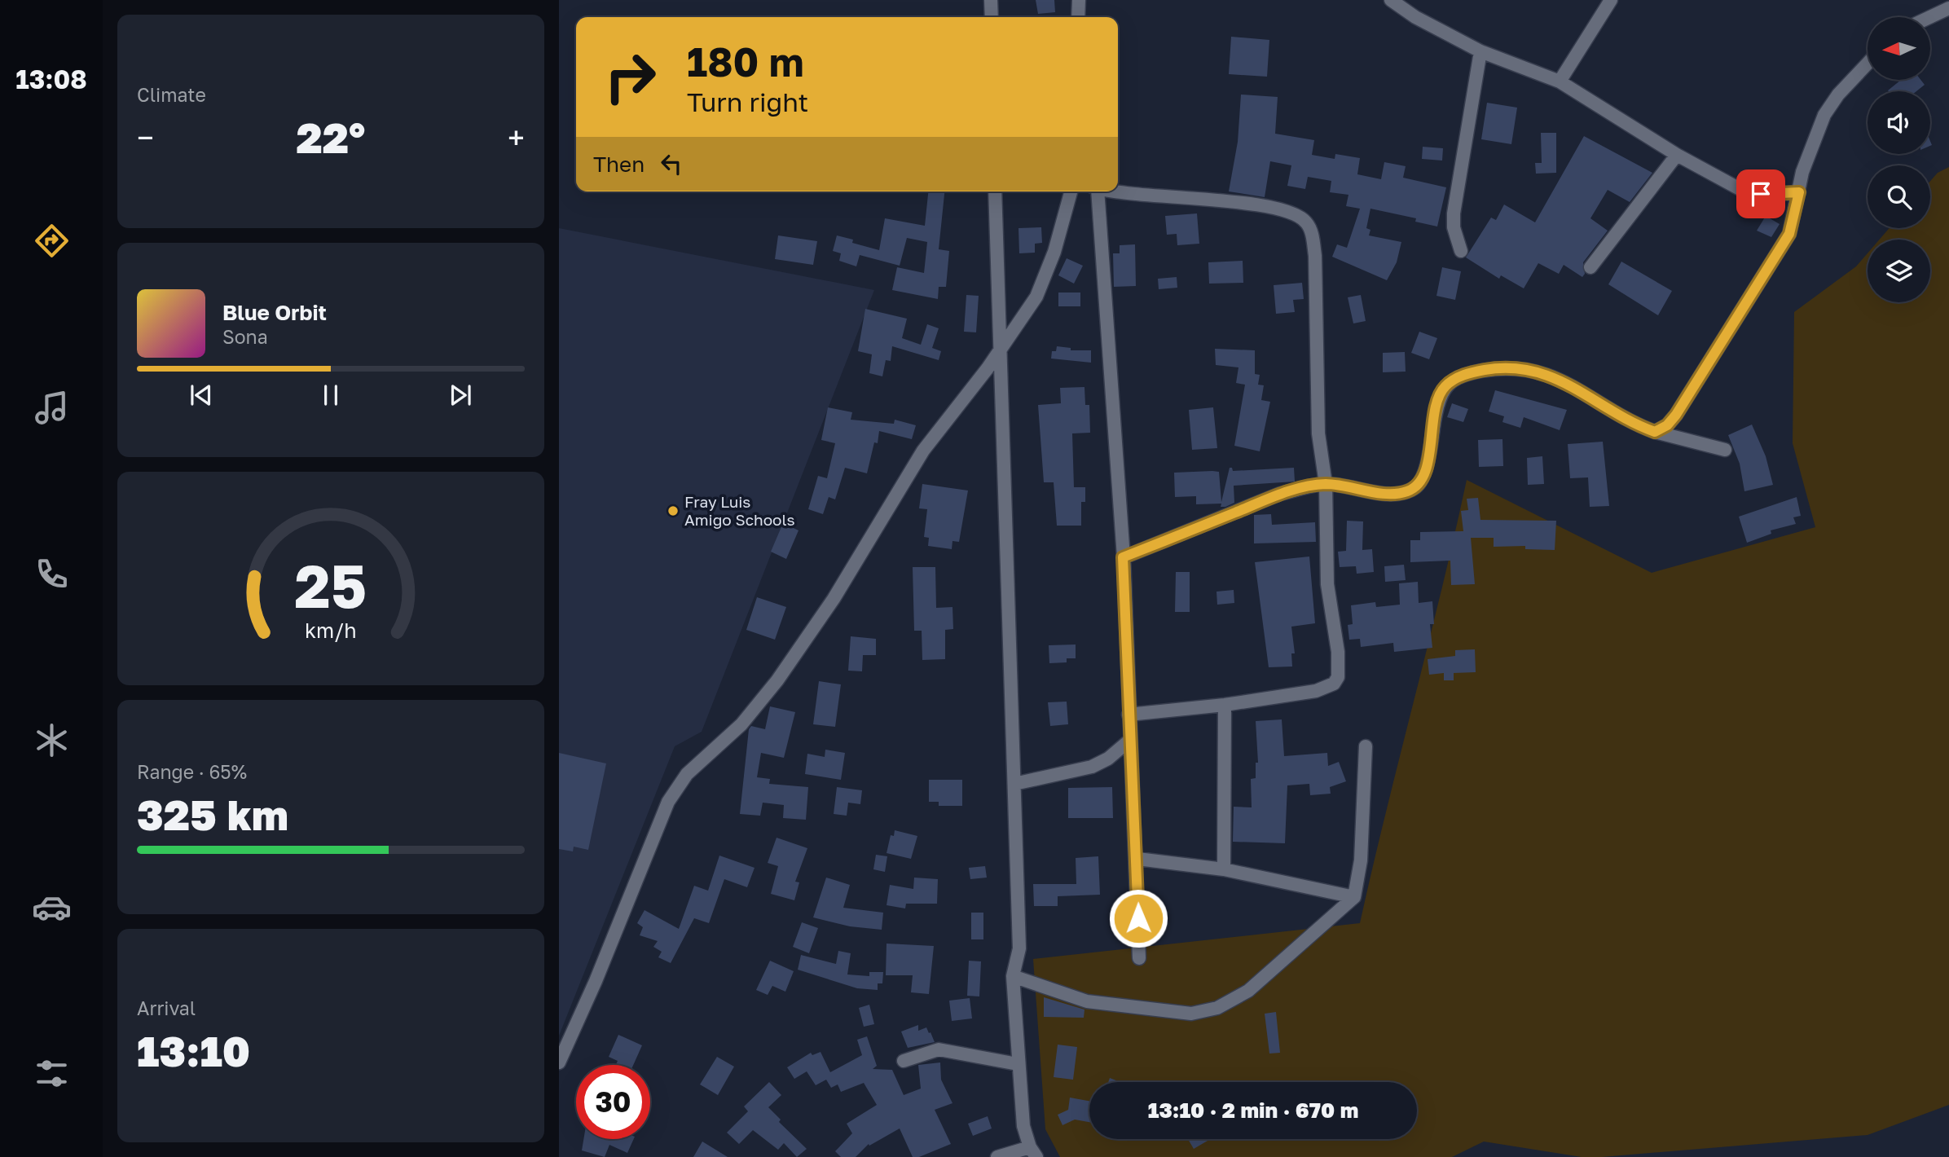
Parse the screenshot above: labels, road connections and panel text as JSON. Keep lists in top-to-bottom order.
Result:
{
  "places": ["Fray Luis Amigo Schools"],
  "north": "left",
  "page": {
    "tabs": "13:08",
    "tile": [
      "Climate",
      ["Range · 65%", "325 km"],
      ["Arrival", "13:10"]
    ],
    "turn": ["180 m", "Turn right"],
    "heat": ["−", "22°", "+"],
    "then": "Then",
    "song": ["Blue Orbit", "Sona"],
    "limit": "30",
    "trip": "13:10 · 2 min · 670 m",
    "gauge": ["25", "km/h"]
  }
}
